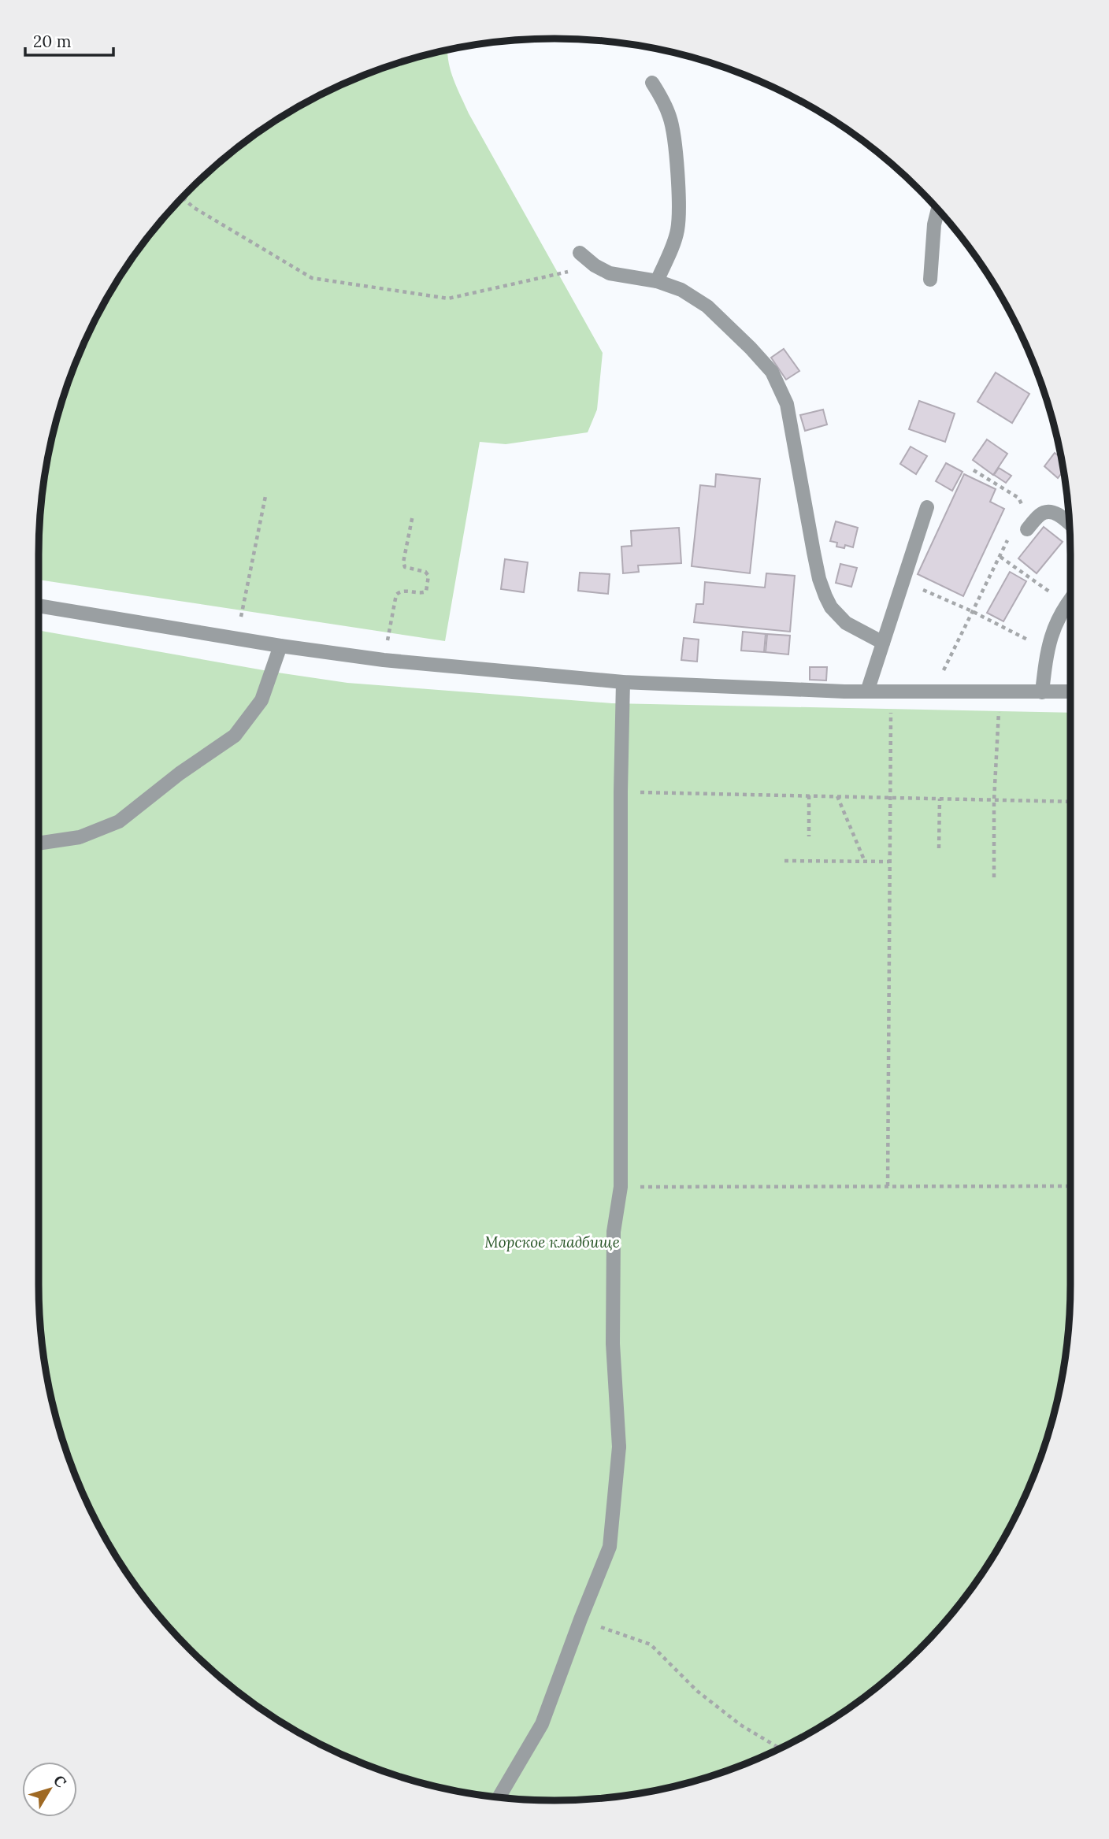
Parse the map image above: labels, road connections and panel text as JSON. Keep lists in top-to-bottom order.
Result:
{
  "parks": ["Морское кладбище"],
  "scale_bar": "20 m",
  "north": "top right"
}
